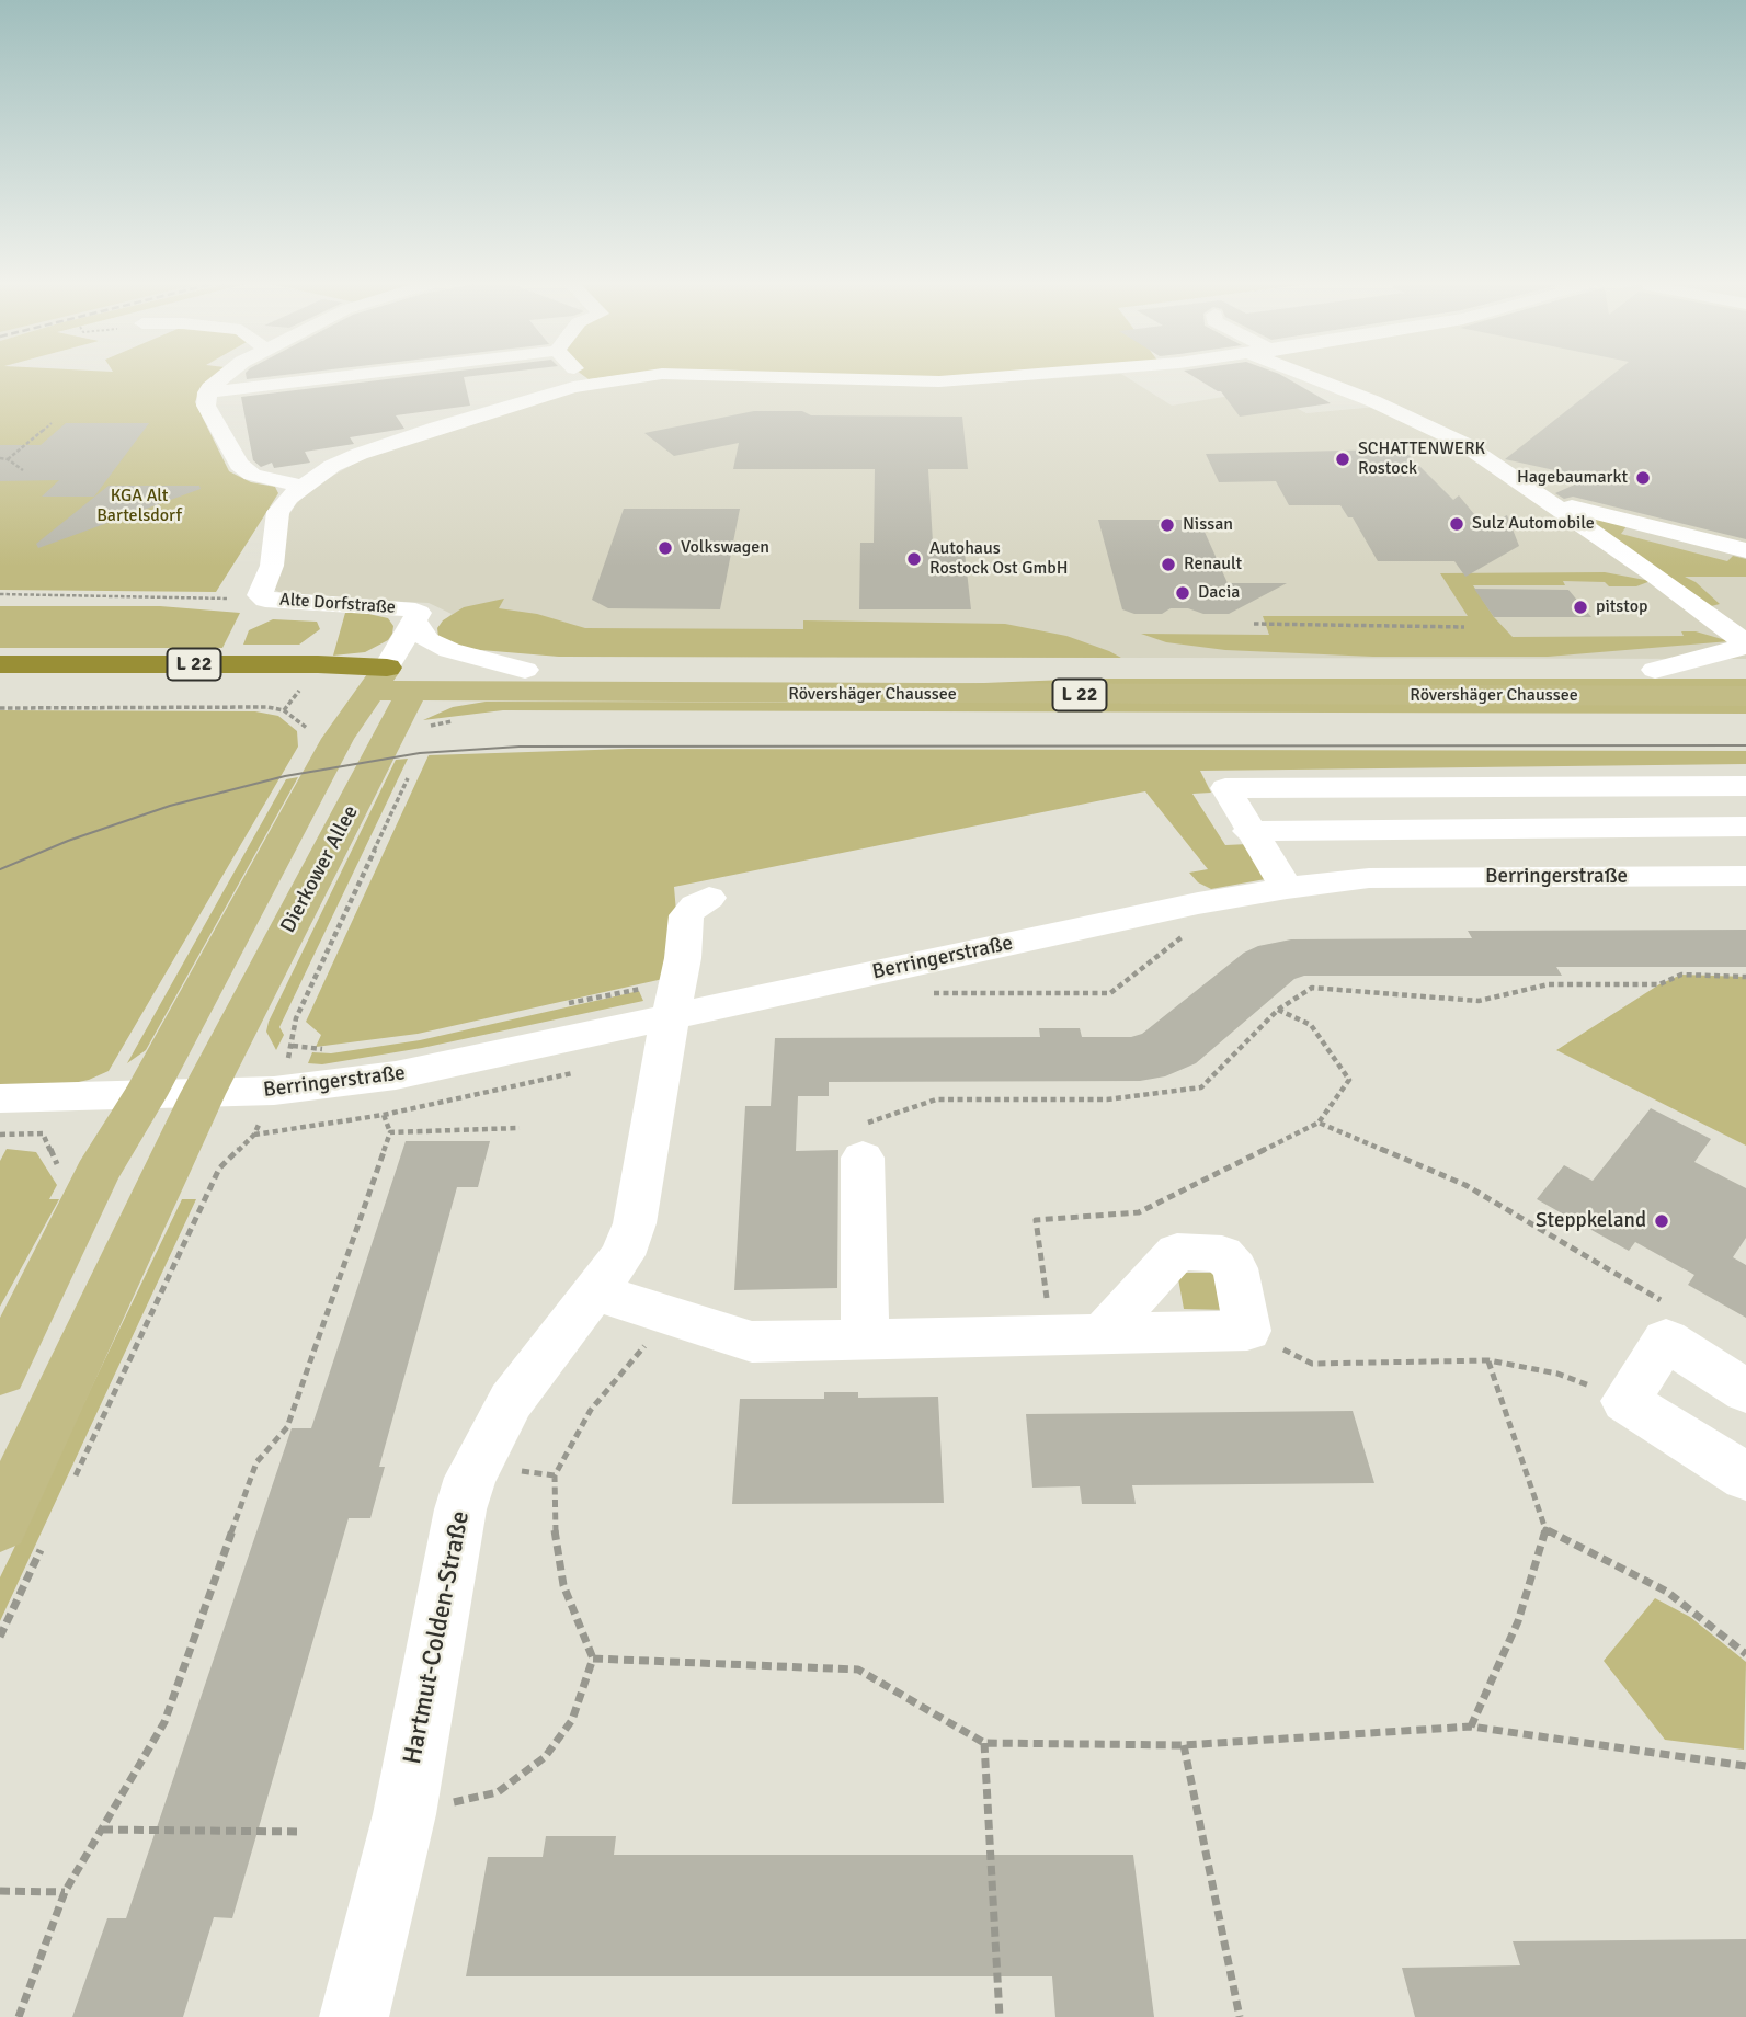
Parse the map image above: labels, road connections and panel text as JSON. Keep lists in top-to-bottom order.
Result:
{
  "streets": {
    "highway": ["L 22", "Rövershäger Chaussee"],
    "main road": ["Dierkower Allee"],
    "street": ["Alte Dorfstraße", "Berringerstraße", "Hartmut-Colden-Straße"]
  },
  "crossings": [
    ["Alte Dorfstraße", "Rövershäger Chaussee"],
    ["Rövershäger Chaussee", "Dierkower Allee"],
    ["Dierkower Allee", "Berringerstraße"],
    ["Berringerstraße", "Hartmut-Colden-Straße"]
  ],
  "parks": ["KGA Alt Bartelsdorf"],
  "places": [
    "SCHATTENWERK Rostock",
    "Hagebaumarkt",
    "Sulz Automobile",
    "Nissan",
    "Volkswagen",
    "Autohaus Rostock Ost GmbH",
    "Renault",
    "Dacia",
    "pitstop",
    "Steppkeland"
  ]
}
